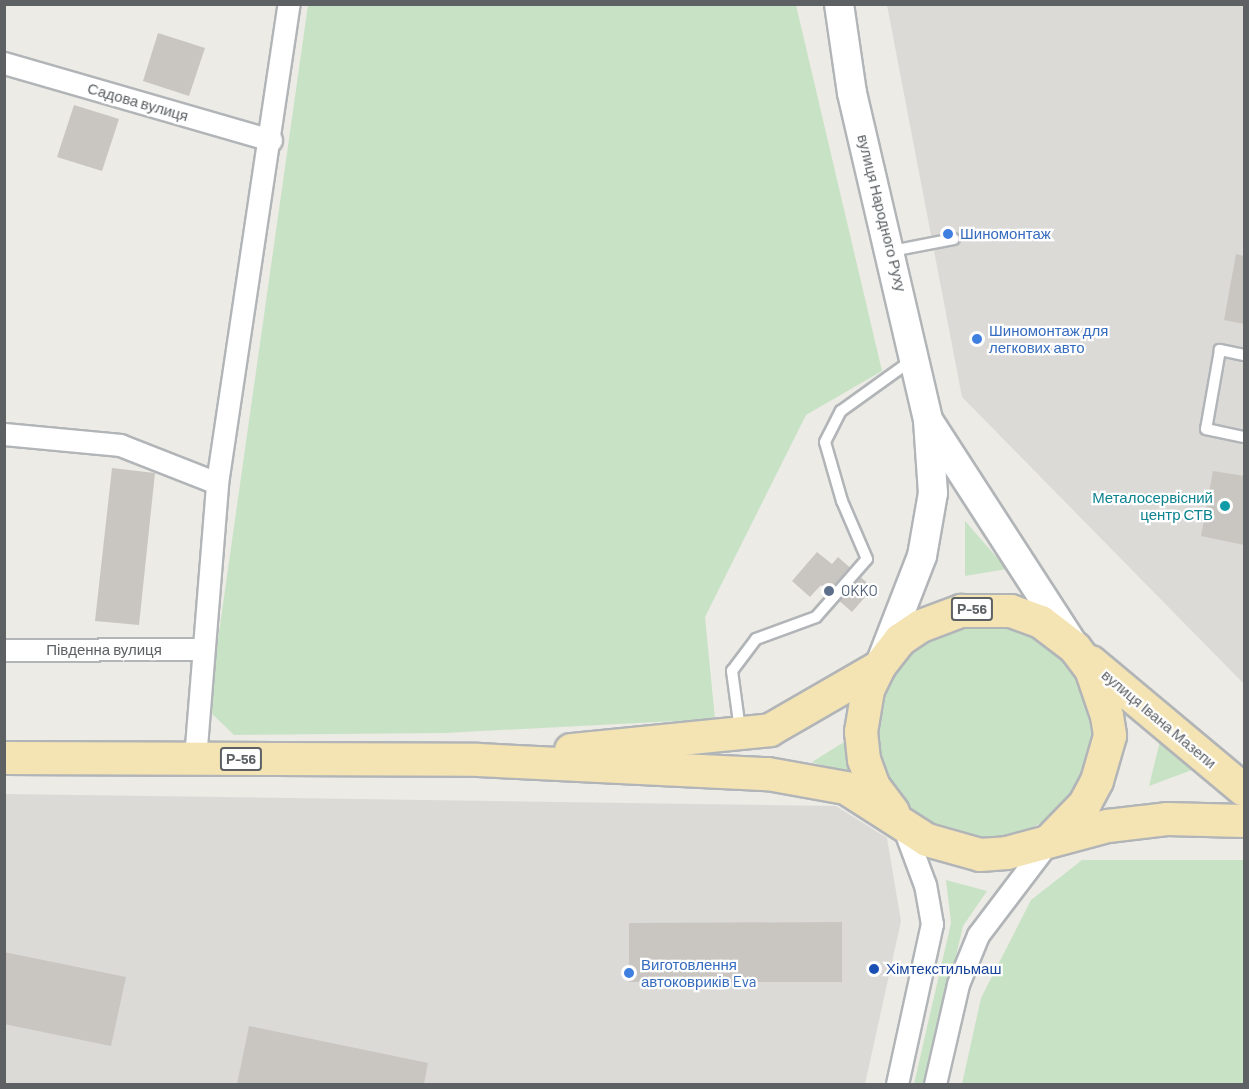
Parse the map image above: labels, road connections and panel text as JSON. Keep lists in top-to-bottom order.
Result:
{
  "streets": {
    "main road": ["вулиця Народного Руху", "Р-56", "вулиця Івана Мазепи"],
    "street": ["Садова вулиця", "Південна вулиця"]
  },
  "crossings": [
    ["вулиця Народного Руху", "Р-56"],
    ["вулиця Народного Руху", "вулиця Івана Мазепи"],
    ["Р-56", "вулиця Івана Мазепи"]
  ],
  "places": [
    "Шиномонтаж",
    "Шиномонтаж для легкових авто",
    "Металосервісний центр СТВ",
    "OKKO",
    "Хімтекстильмаш",
    "Виготовлення автоковриків Eva"
  ]
}
